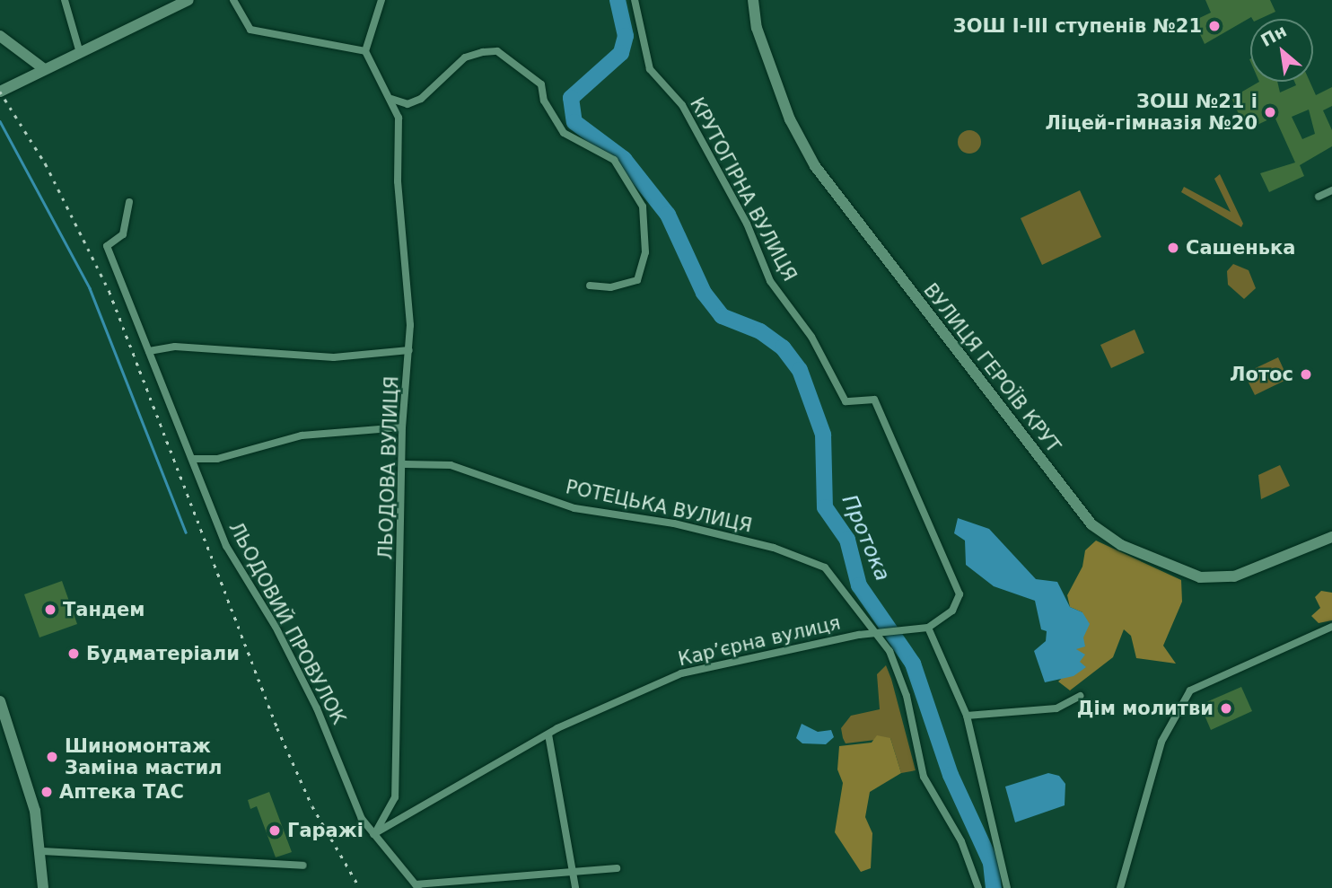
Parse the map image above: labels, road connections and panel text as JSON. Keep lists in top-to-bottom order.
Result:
{
  "streets": {
    "street": [
      "КРУТОГІРНА ВУЛИЦЯ",
      "ВУЛИЦЯ ГЕРОЇВ КРУТ",
      "ЛЬОДОВА ВУЛИЦЯ",
      "РОТЕЦЬКА ВУЛИЦЯ",
      "ЛЬОДОВИЙ ПРОВУЛОК",
      "Карʼєрна вулиця"
    ]
  },
  "crossings": [
    ["КРУТОГІРНА ВУЛИЦЯ", "Карʼєрна вулиця"],
    ["ЛЬОДОВА ВУЛИЦЯ", "РОТЕЦЬКА ВУЛИЦЯ"],
    ["ЛЬОДОВА ВУЛИЦЯ", "ЛЬОДОВИЙ ПРОВУЛОК"],
    ["ЛЬОДОВА ВУЛИЦЯ", "Карʼєрна вулиця"],
    ["РОТЕЦЬКА ВУЛИЦЯ", "Карʼєрна вулиця"],
    ["ЛЬОДОВИЙ ПРОВУЛОК", "Карʼєрна вулиця"]
  ],
  "water": ["Протока"],
  "places": [
    "ЗОШ І-ІІІ ступенів №21",
    "ЗОШ №21 і Ліцей-гімназія №20",
    "Сашенька",
    "Лотос",
    "Тандем",
    "Будматеріали",
    "Дім молитви",
    "Шиномонтаж Заміна мастил",
    "Аптека ТАС",
    "Гаражі"
  ],
  "north": "top left"
}
